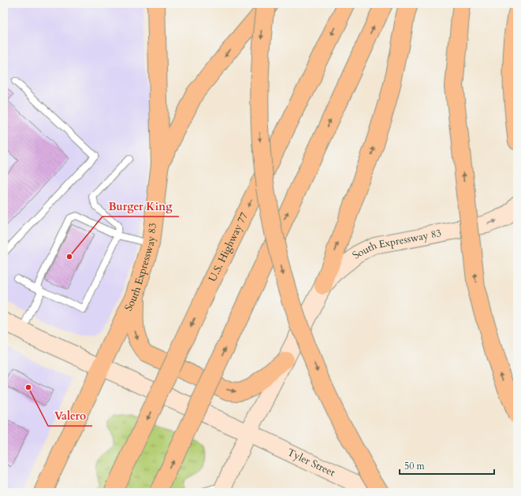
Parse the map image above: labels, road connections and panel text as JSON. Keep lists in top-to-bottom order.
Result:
{
  "streets": {
    "main road": ["South Expressway 83", "U.S. Highway 77", "Tyler Street"]
  },
  "crossings": [
    ["South Expressway 83", "Tyler Street"]
  ],
  "places": ["Burger King", "Valero"],
  "scale_bar": "50 m"
}
